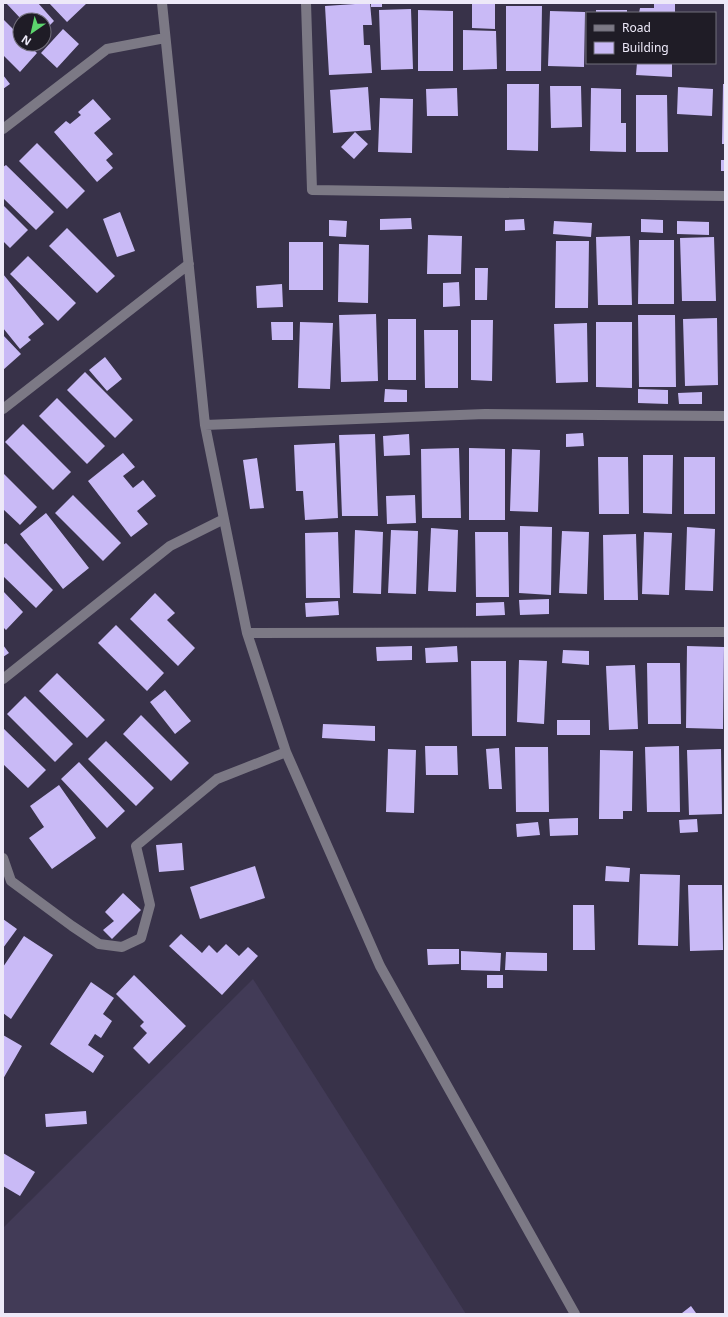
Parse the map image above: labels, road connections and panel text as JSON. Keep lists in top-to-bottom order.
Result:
{
  "legend": ["Road", "Building"],
  "north": "bottom left"
}
